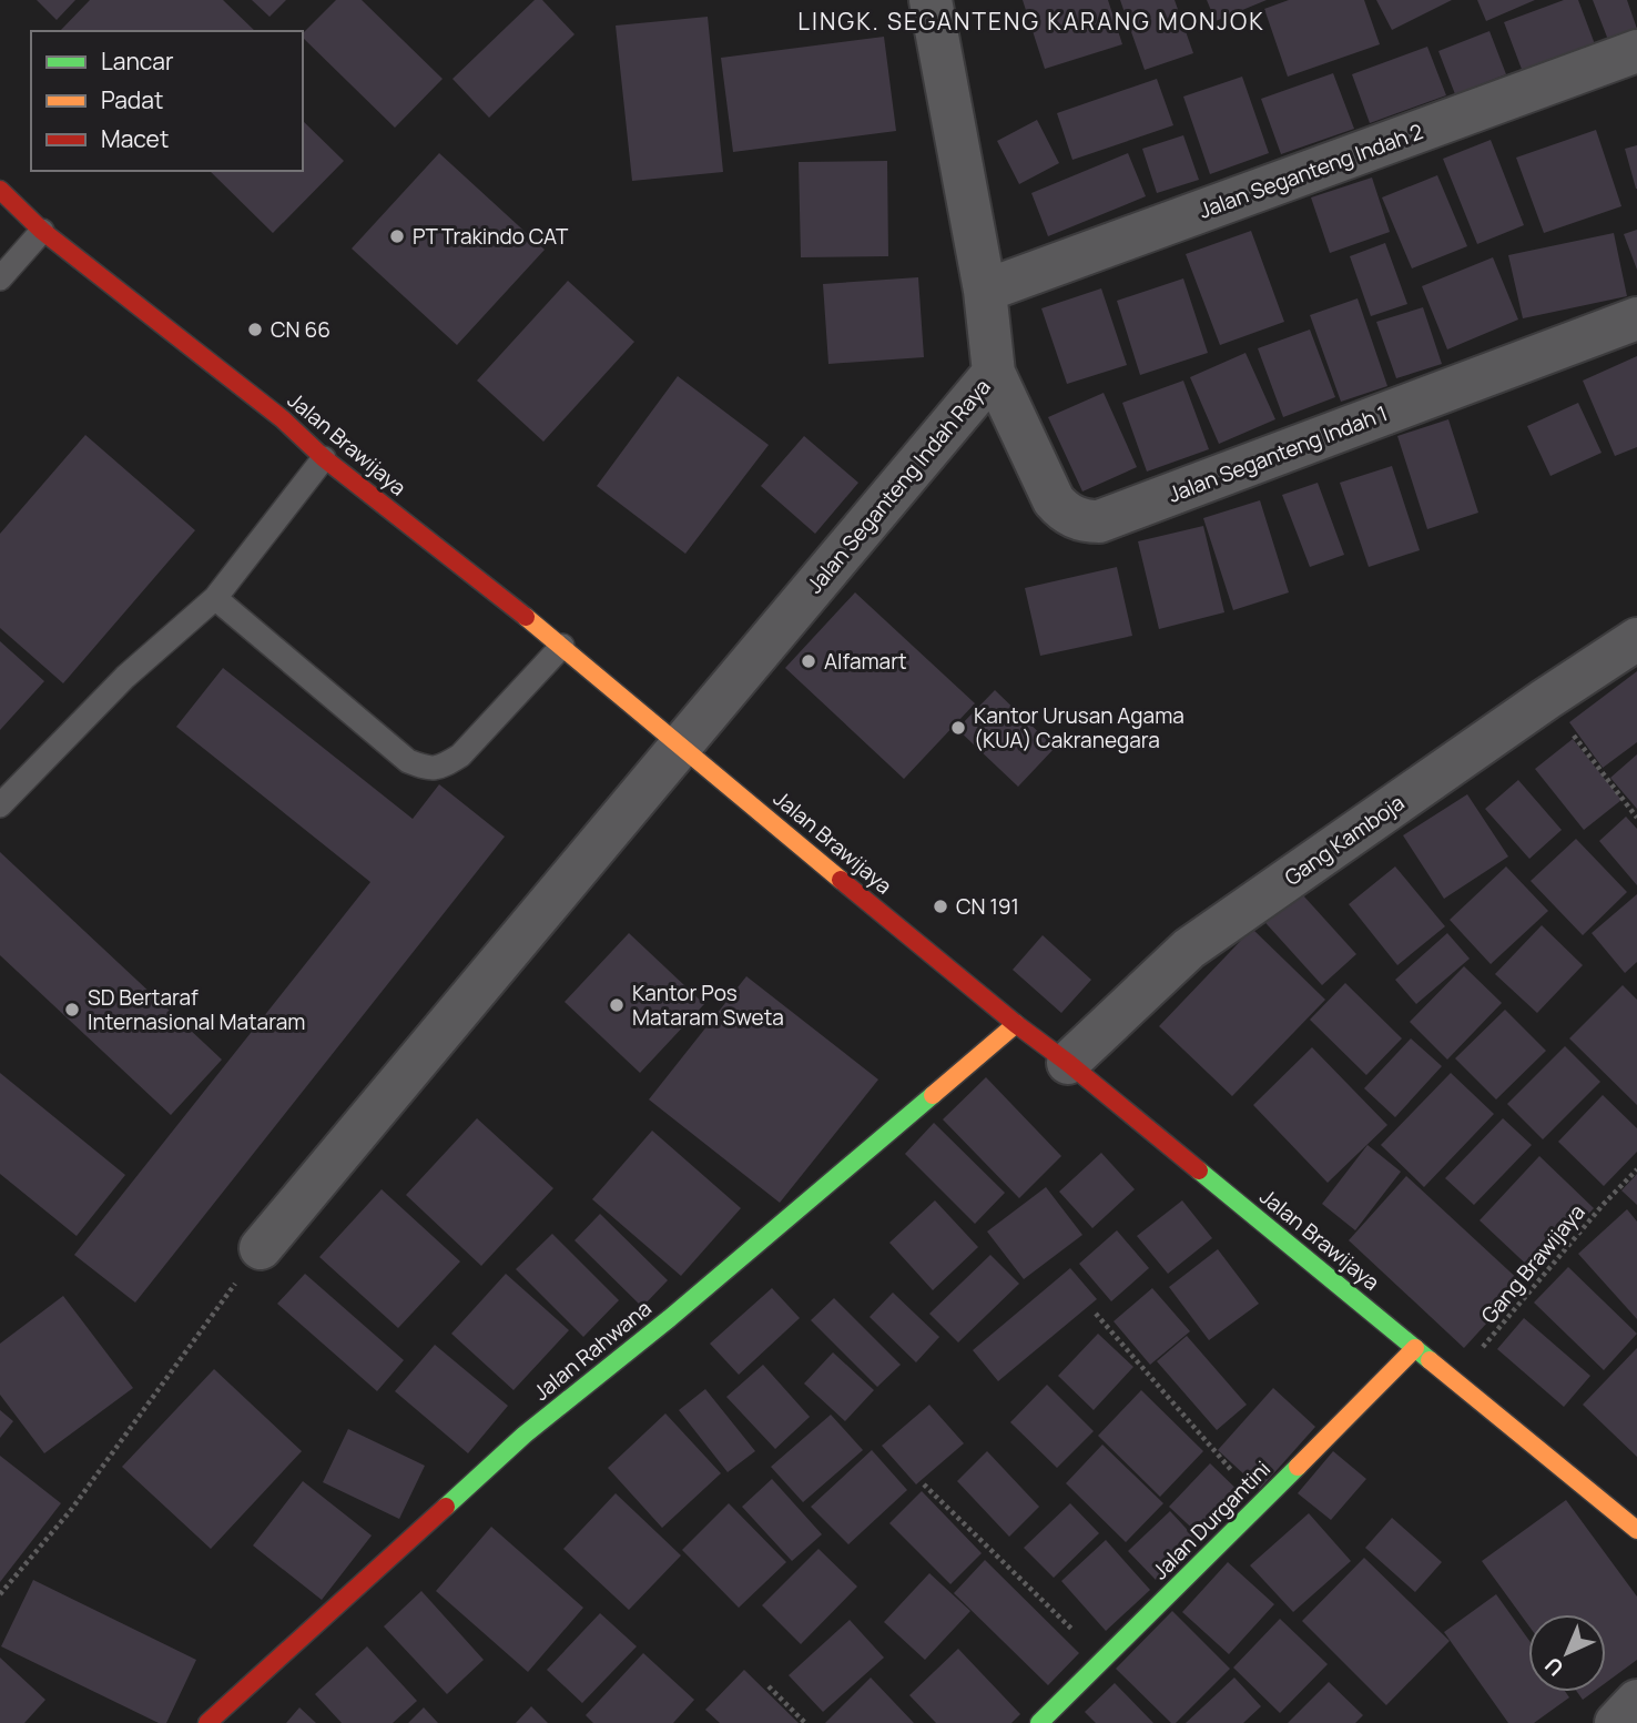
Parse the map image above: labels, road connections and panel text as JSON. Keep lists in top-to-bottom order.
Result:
{
  "streets": {
    "main road": ["Jalan Brawijaya", "Jalan Rahwana", "Jalan Durgantini"],
    "street": [
      "Jalan Seganteng Indah 2",
      "Jalan Seganteng Indah 1",
      "Jalan Seganteng Indah Raya",
      "Gang Kamboja"
    ],
    "path": ["Gang Brawijaya"]
  },
  "crossings": [
    ["Jalan Seganteng Indah 2", "Jalan Seganteng Indah Raya"],
    ["Jalan Brawijaya", "Jalan Seganteng Indah Raya"],
    ["Jalan Brawijaya", "Gang Kamboja"],
    ["Jalan Brawijaya", "Gang Brawijaya"],
    ["Jalan Brawijaya", "Jalan Rahwana"],
    ["Jalan Brawijaya", "Jalan Durgantini"],
    ["Jalan Seganteng Indah 1", "Jalan Seganteng Indah Raya"]
  ],
  "districts": ["LINGK. SEGANTENG KARANG MONJOK"],
  "places": [
    "PT Trakindo CAT",
    "CN 66",
    "Alfamart",
    "Kantor Urusan Agama (KUA) Cakranegara",
    "CN 191",
    "Kantor Pos Mataram Sweta",
    "SD Bertaraf Internasional Mataram"
  ],
  "legend": ["Lancar", "Padat", "Macet"],
  "north": "bottom left"
}
